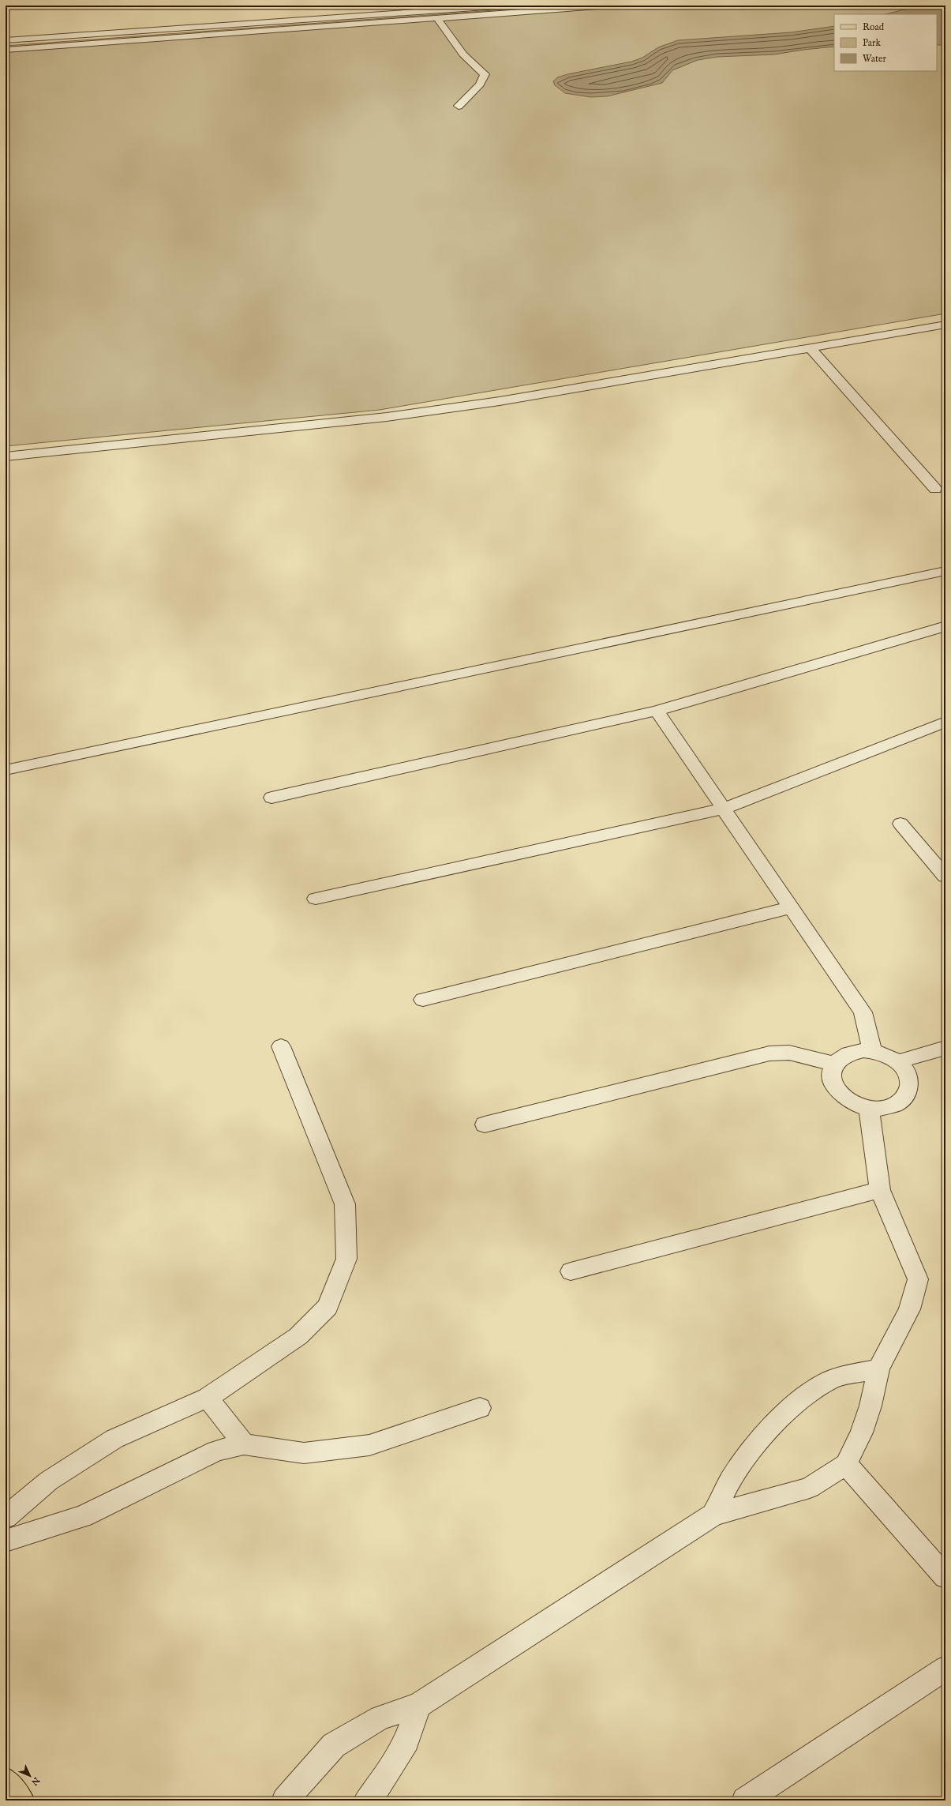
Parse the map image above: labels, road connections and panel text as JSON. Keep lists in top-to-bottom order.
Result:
{
  "legend": ["Road", "Park", "Water"],
  "north": "bottom right"
}
